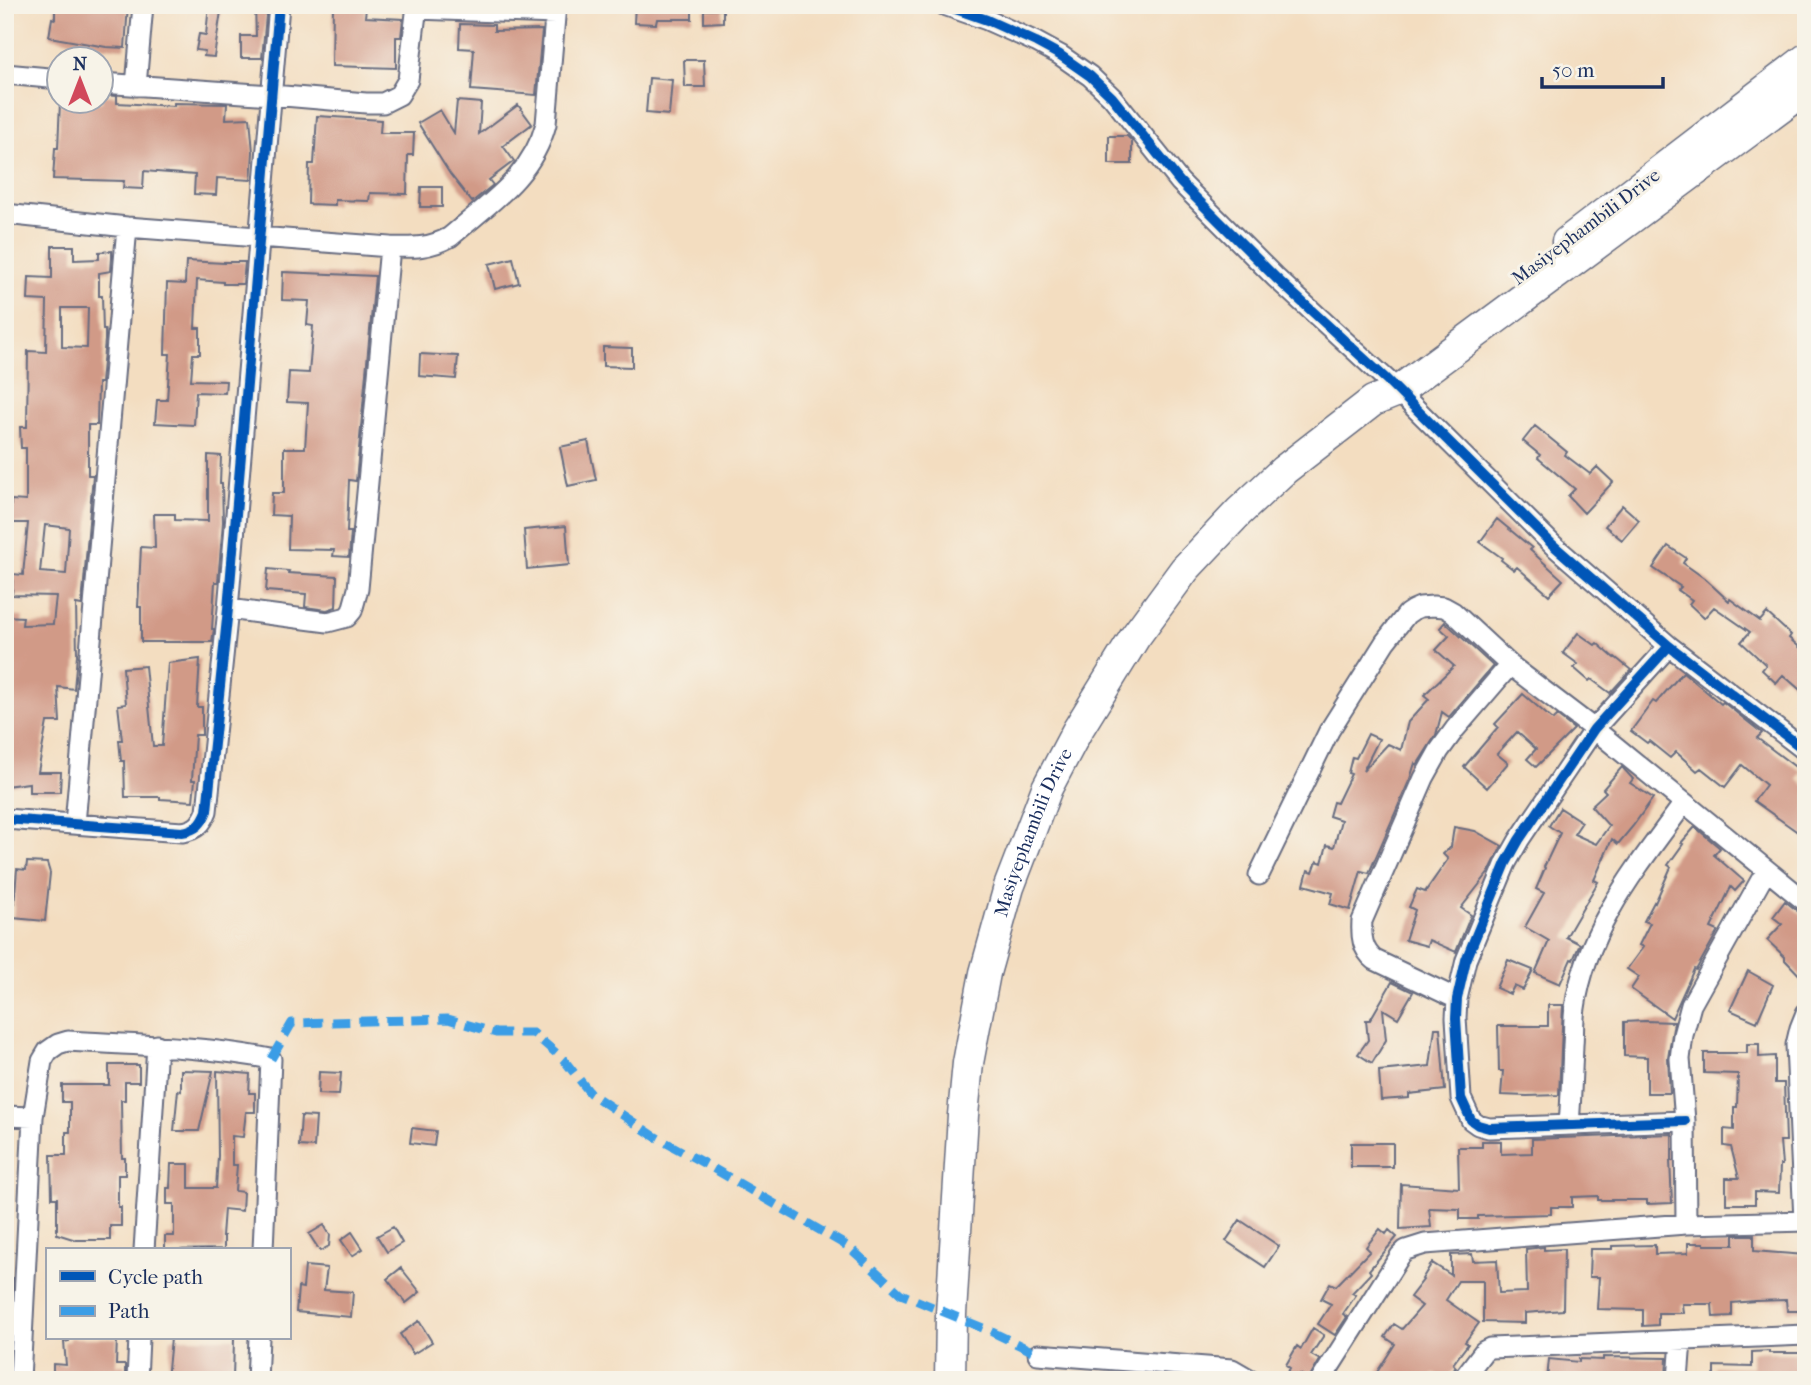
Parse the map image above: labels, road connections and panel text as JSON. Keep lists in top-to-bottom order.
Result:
{
  "streets": {
    "main road": ["Masiyephambili Drive"]
  },
  "legend": ["Cycle path", "Path"],
  "scale_bar": "50 m",
  "north": "top"
}
